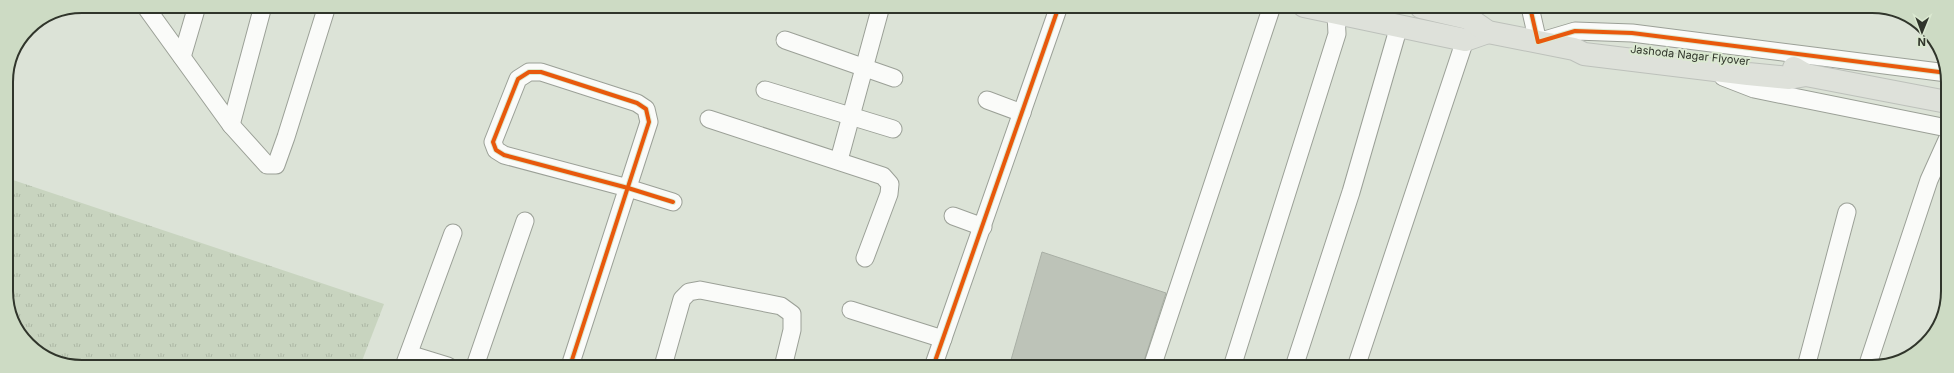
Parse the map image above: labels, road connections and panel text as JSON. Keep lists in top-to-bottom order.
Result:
{
  "streets": {
    "main road": ["Jashoda Nagar Flyover"]
  },
  "north": "bottom"
}
